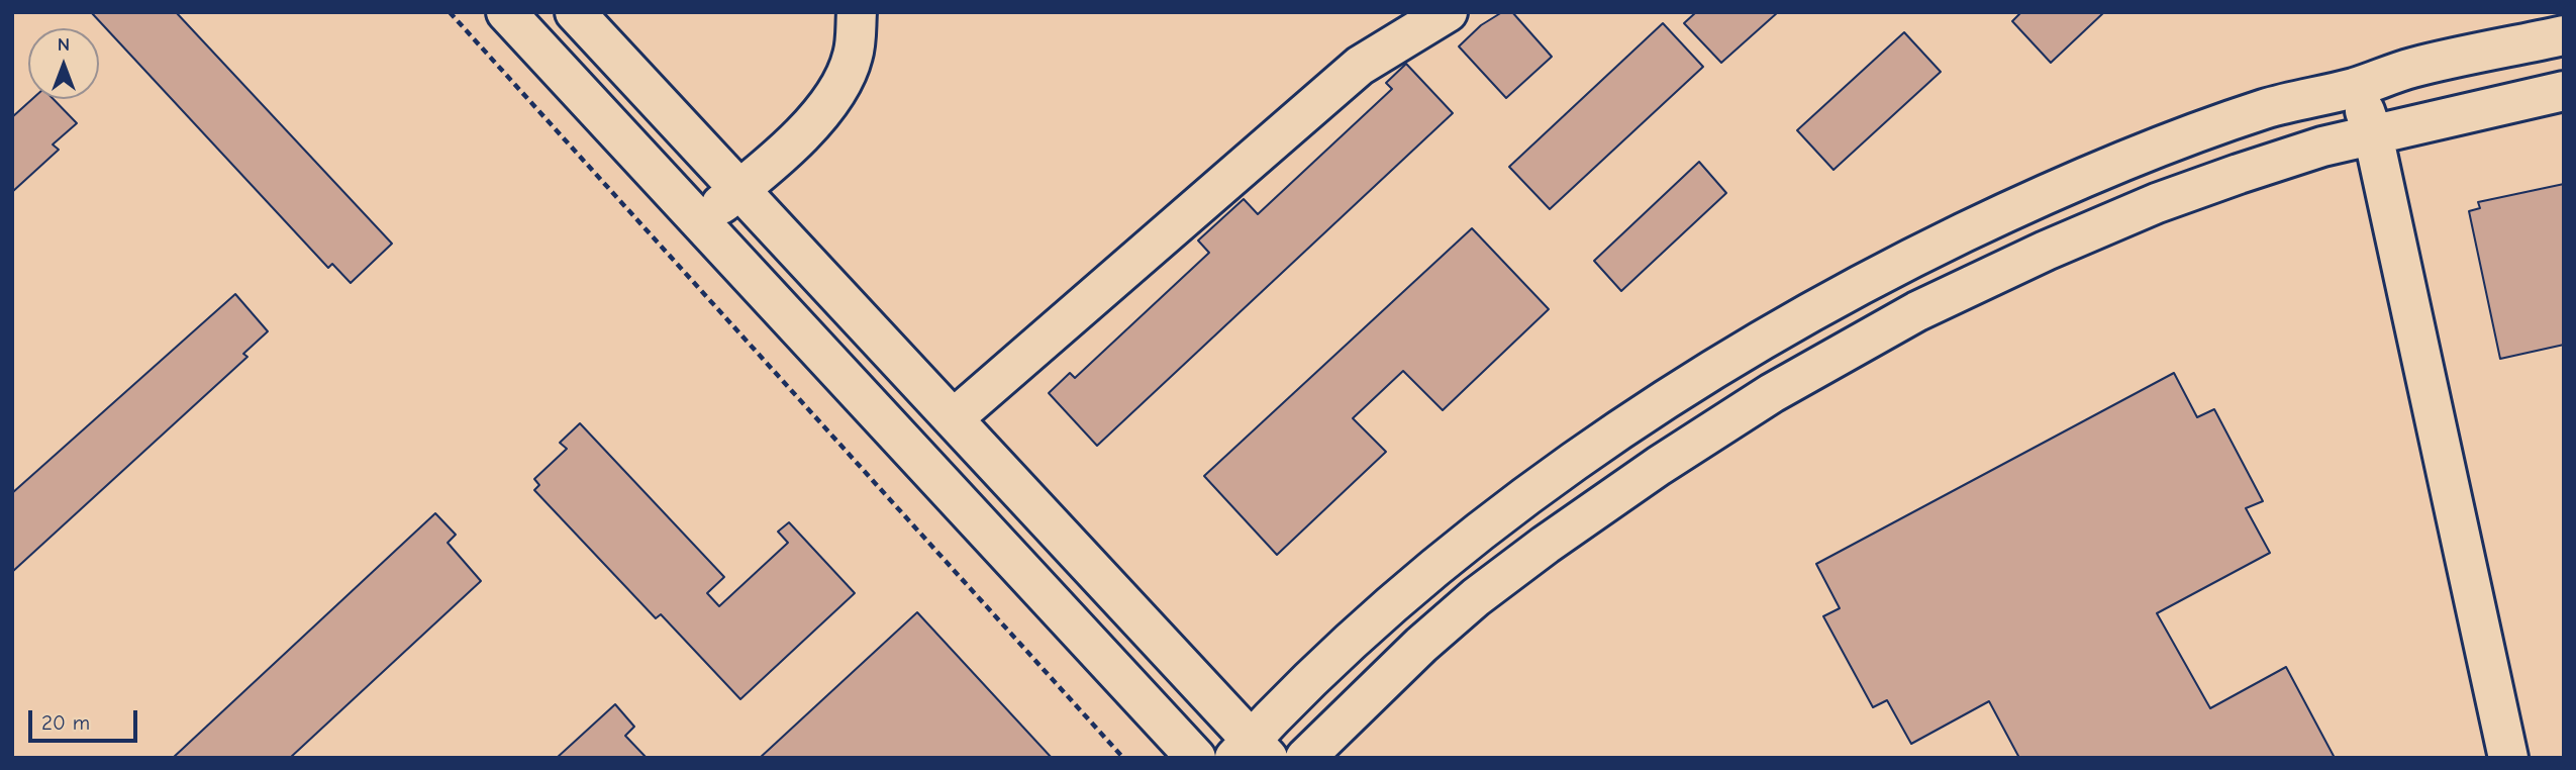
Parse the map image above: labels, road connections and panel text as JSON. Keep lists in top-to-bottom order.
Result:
{
  "scale_bar": "20 m",
  "north": "top"
}
